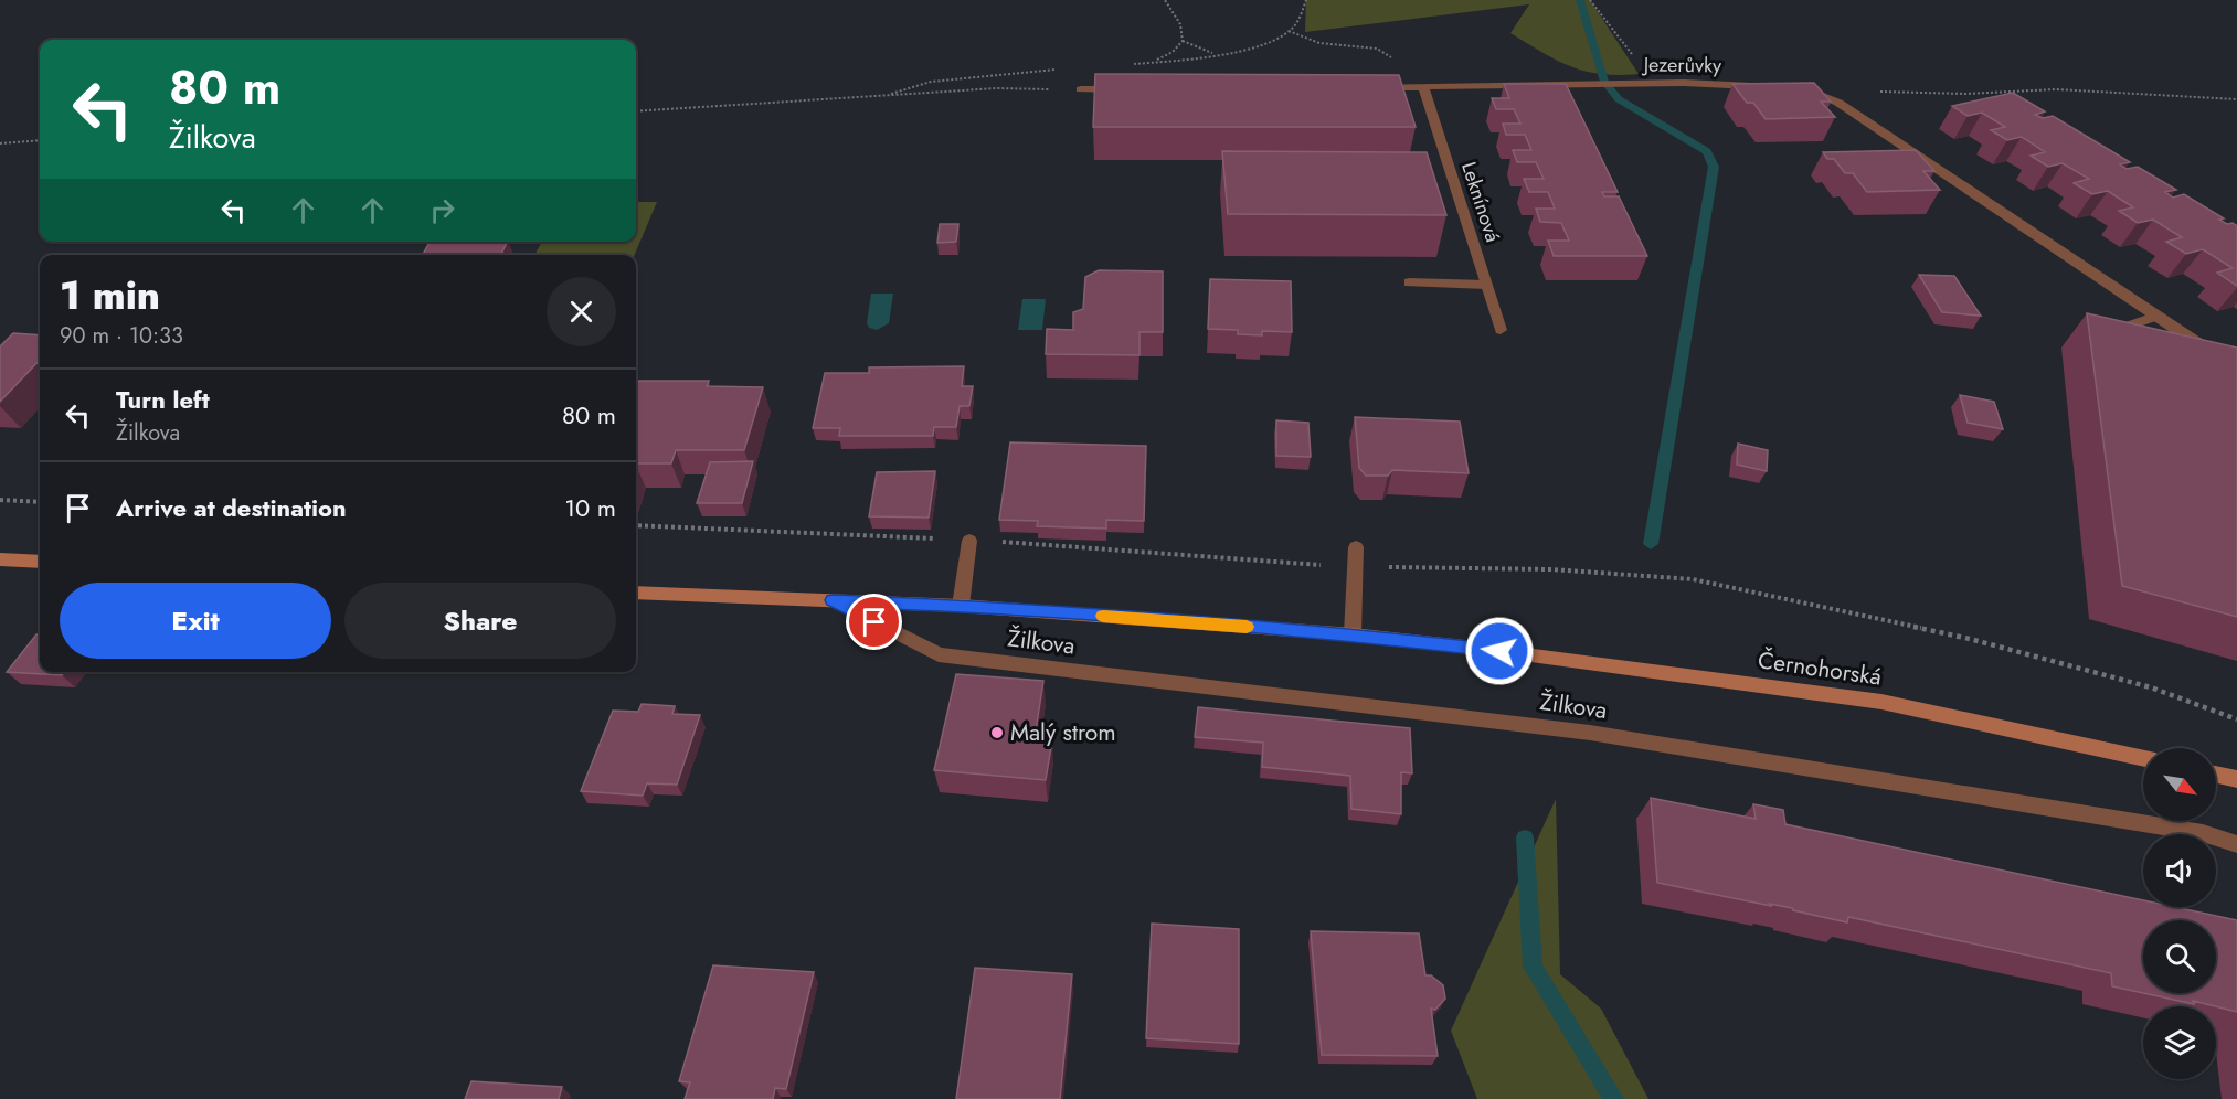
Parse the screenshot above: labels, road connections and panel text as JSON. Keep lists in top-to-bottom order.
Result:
{
  "streets": {
    "street": [
      "Jezerůvky",
      "Leknínová",
      "Žilkova",
      "Černohorská"
    ]
  },
  "crossings": [
    ["Jezerůvky", "Leknínová"],
    ["Žilkova", "Černohorská"]
  ],
  "places": ["Malý strom"],
  "north": "bottom right",
  "page": {
    "turn": ["80 m", "Žilkova"],
    "heading": ["1 min", "90 m · 10:33"],
    "list": [
      {
        "name": "Turn left",
        "note": "Žilkova",
        "value": "80 m"
      },
      {
        "name": "Arrive at destination",
        "value": "10 m"
      }
    ],
    "buttons": ["Exit", "Share"]
  }
}
